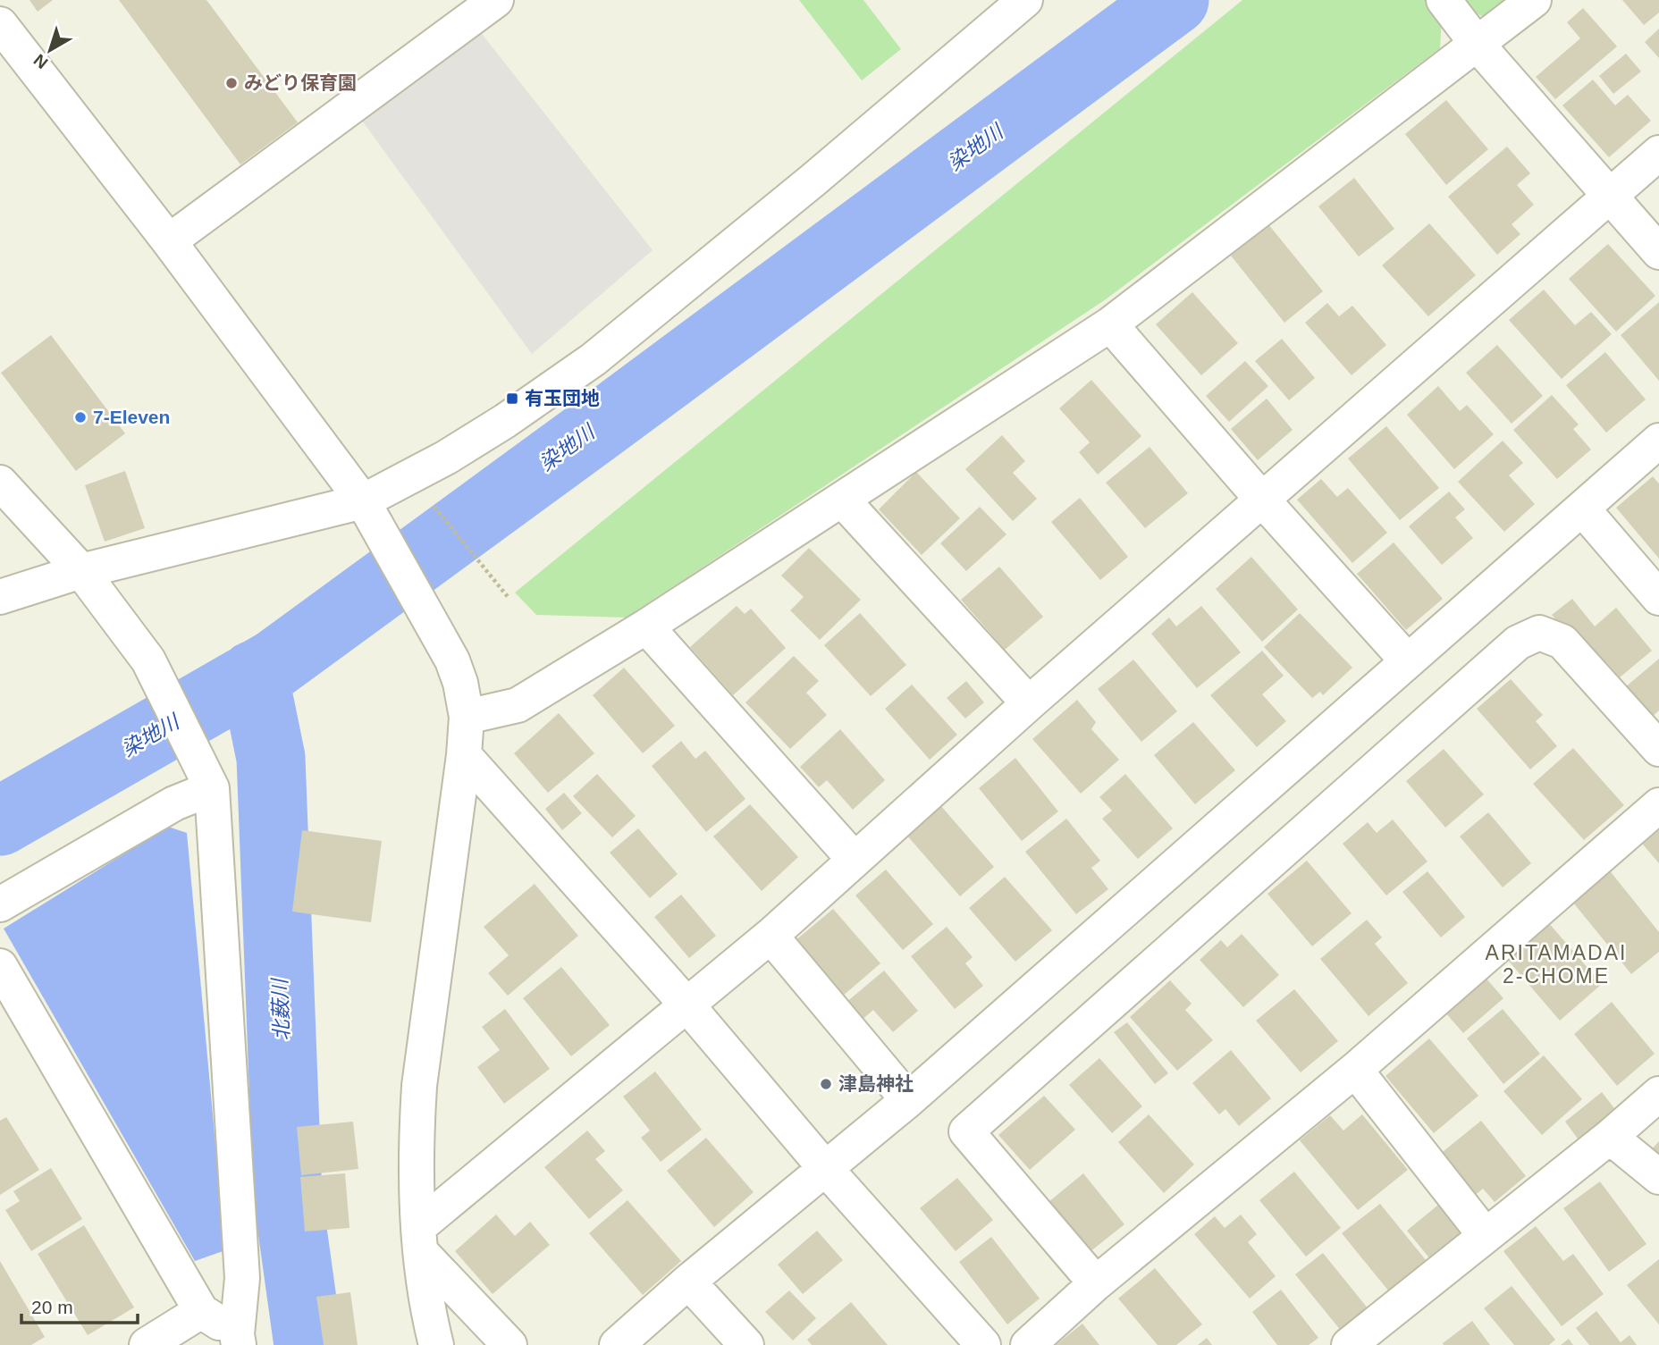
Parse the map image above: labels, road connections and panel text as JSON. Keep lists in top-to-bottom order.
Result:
{
  "districts": ["ARITAMADAI 2-CHOME"],
  "water": ["染地川", "北薮川"],
  "places": {
    "other": ["みどり保育園", "7-Eleven", "津島神社"],
    "transit": ["有玉団地"]
  },
  "scale_bar": "20 m",
  "north": "bottom left"
}
